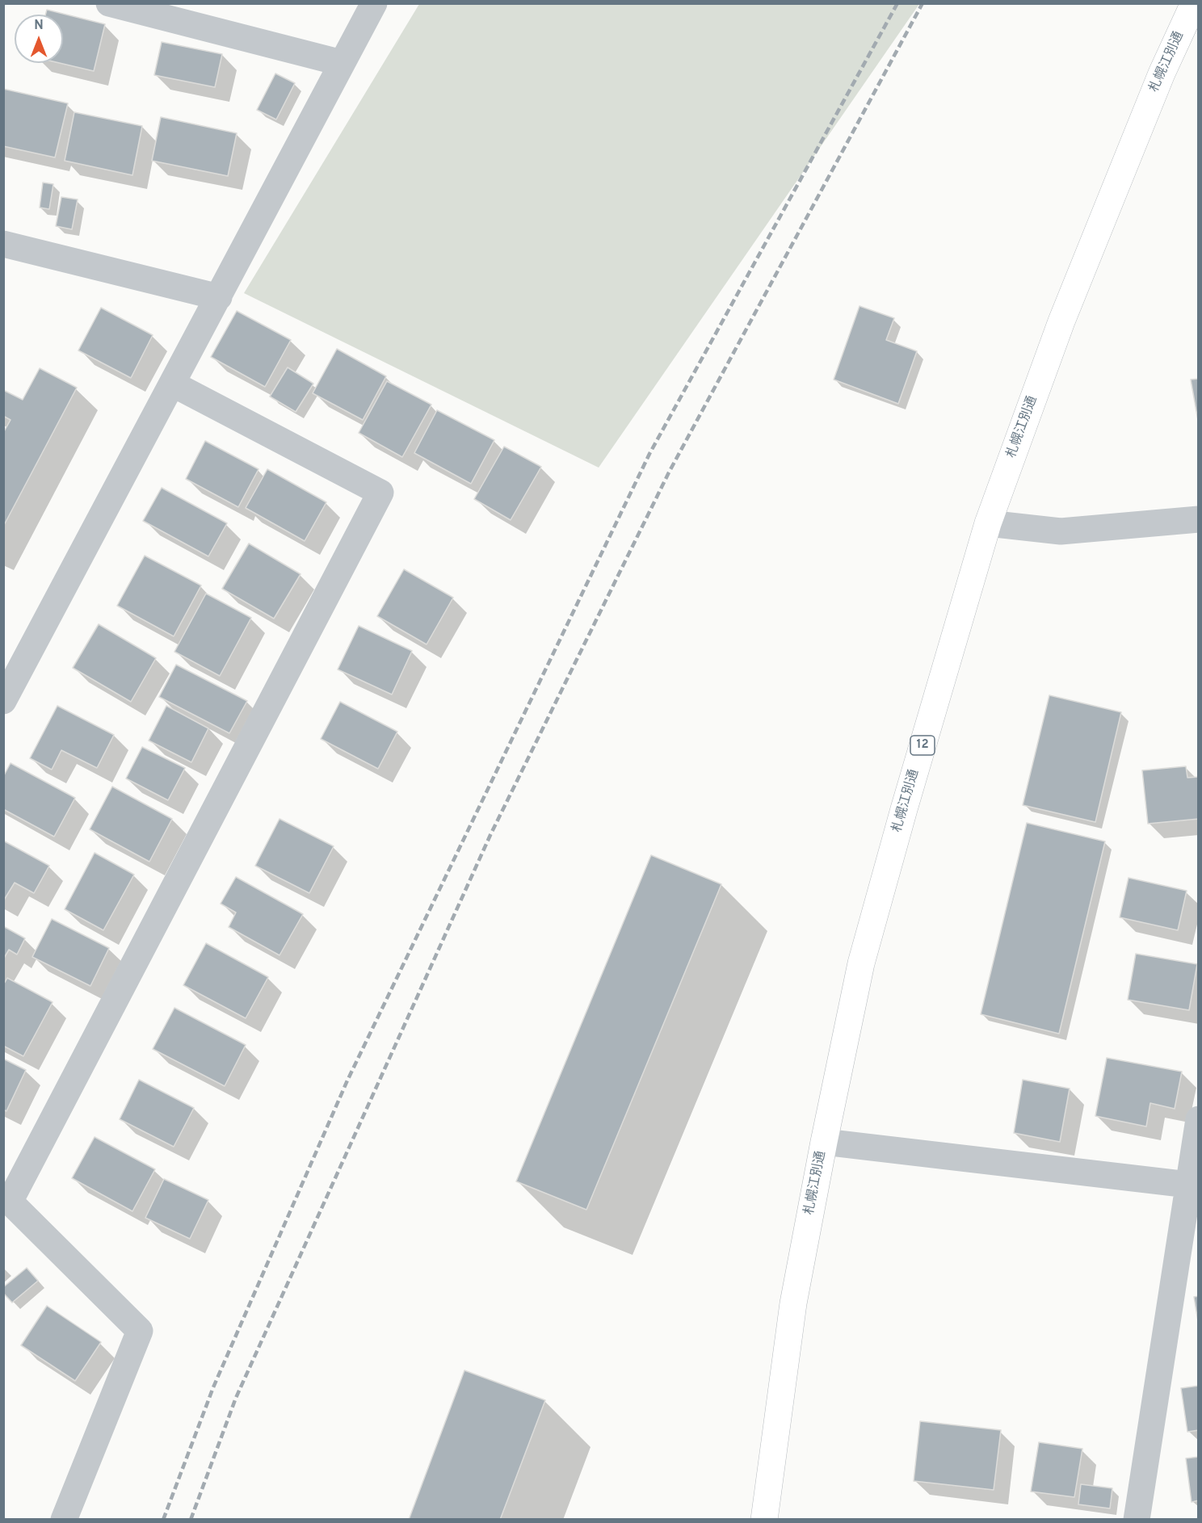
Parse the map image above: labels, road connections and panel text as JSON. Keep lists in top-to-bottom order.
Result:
{
  "streets": {
    "highway": ["札幌江別通", "12"]
  },
  "north": "top"
}
